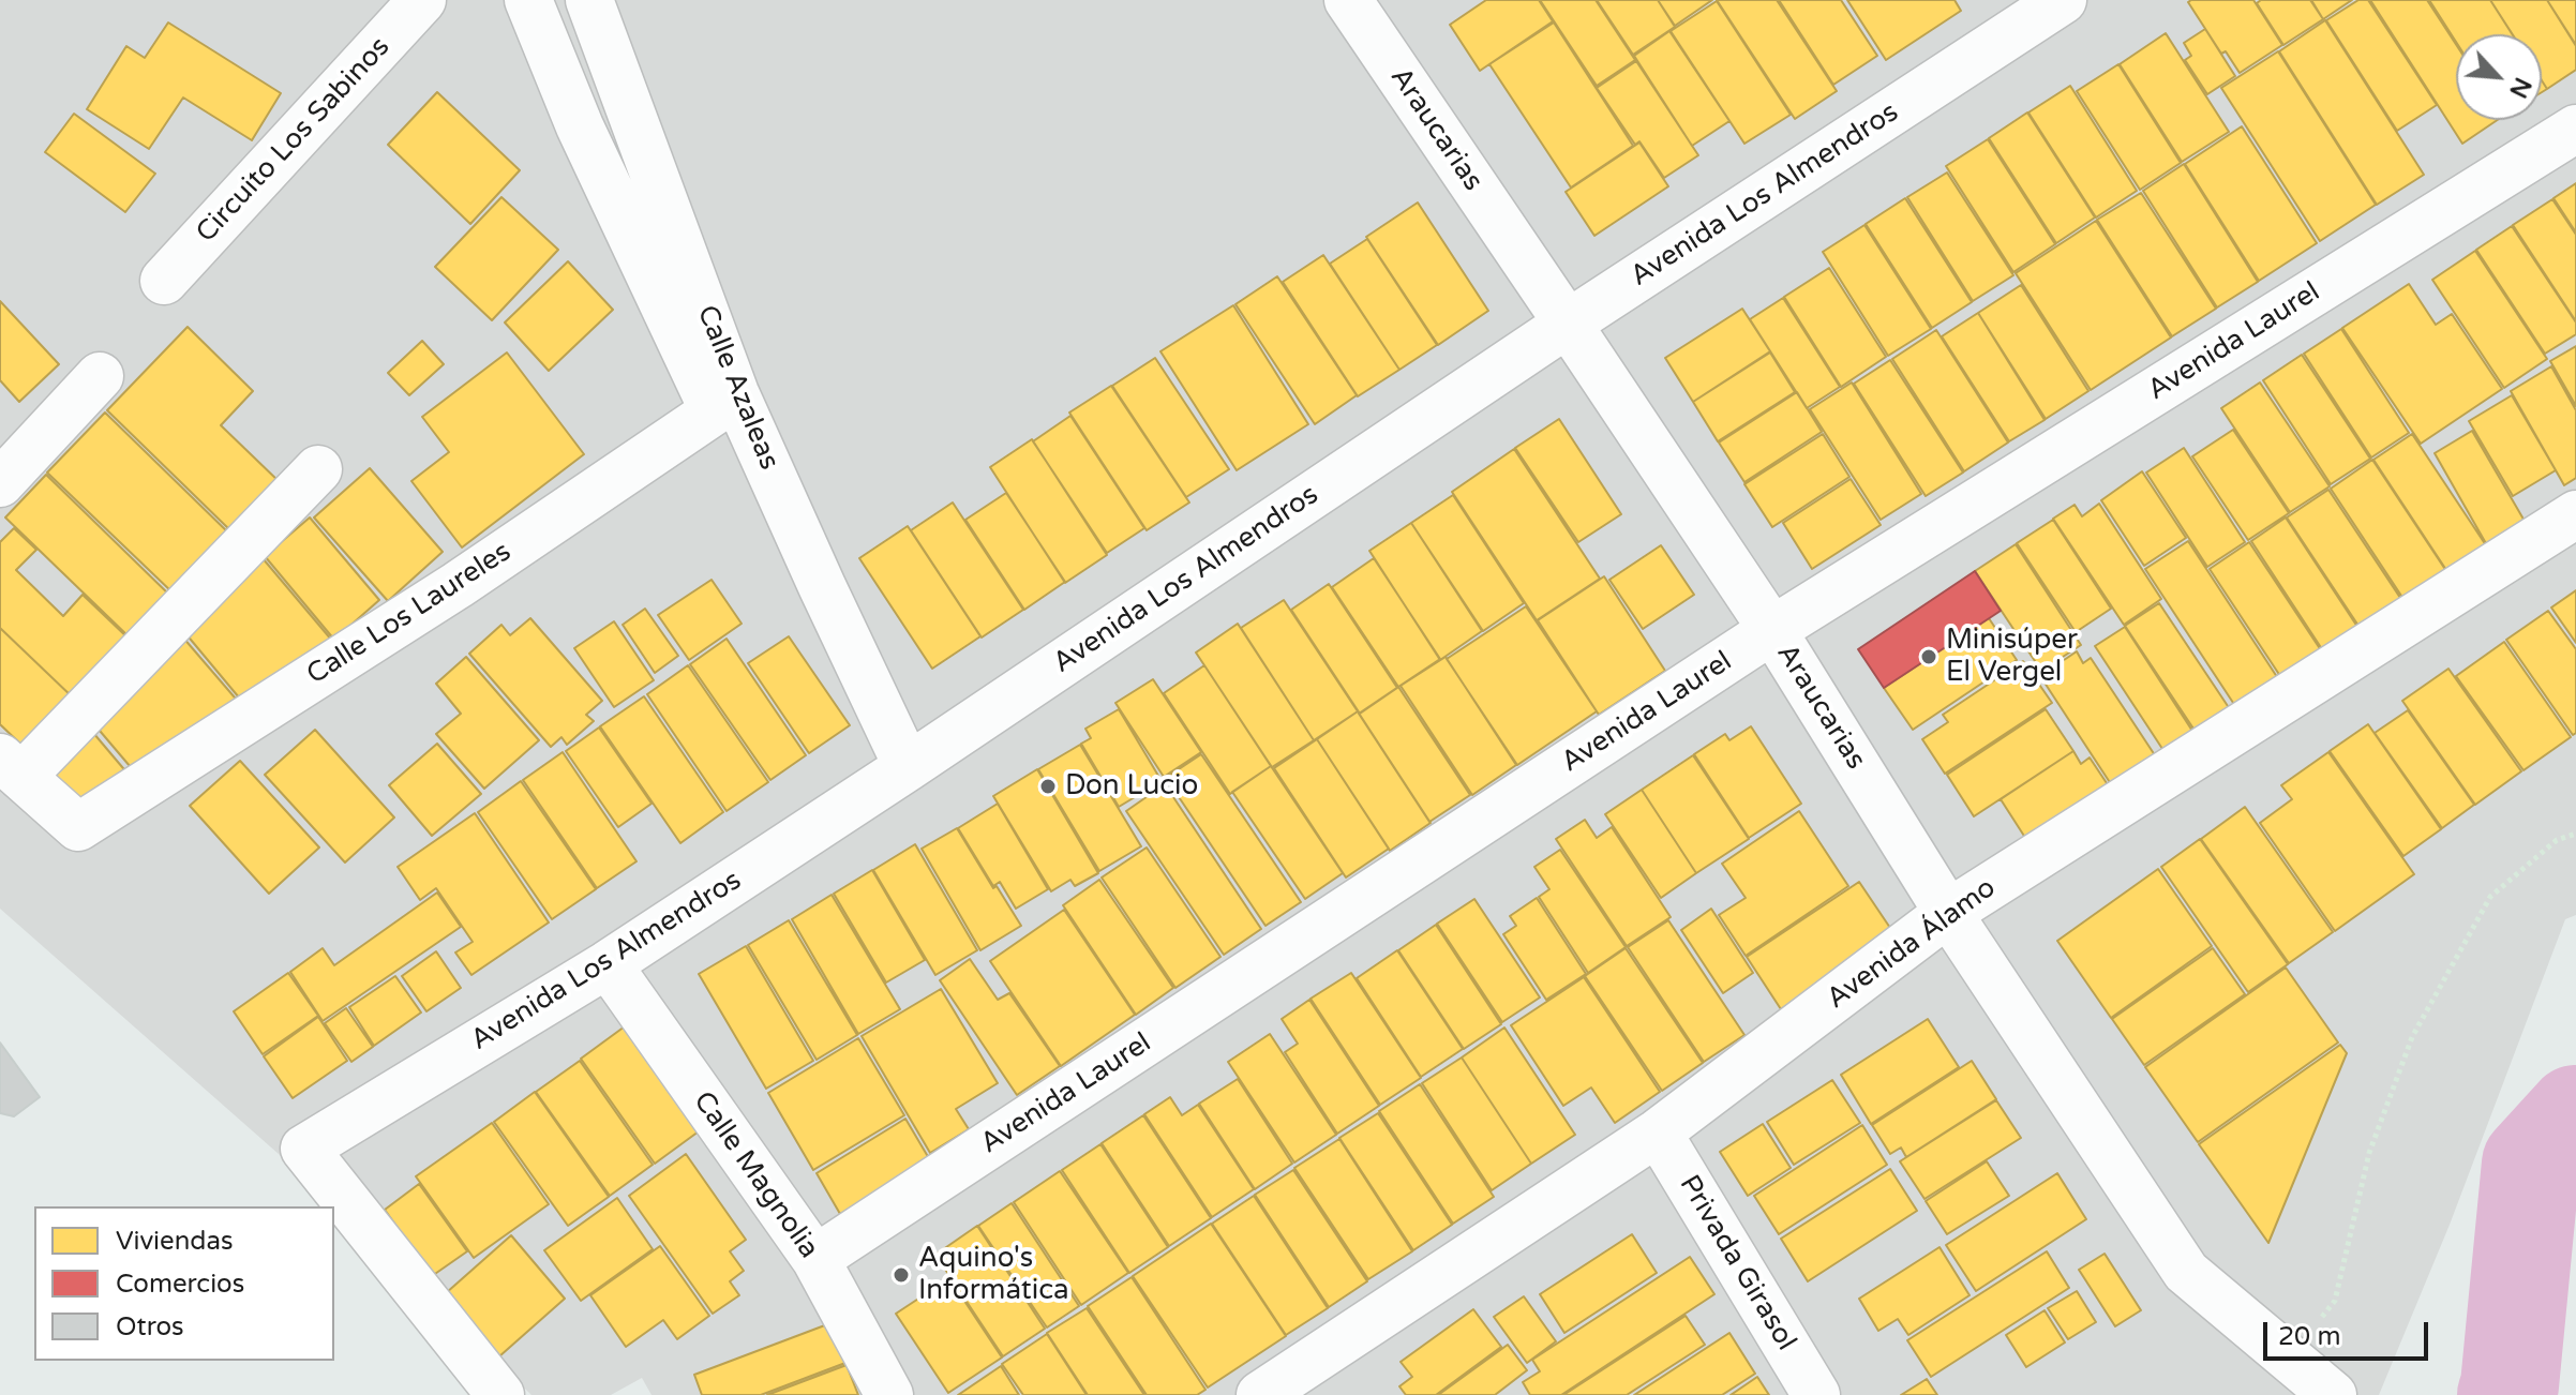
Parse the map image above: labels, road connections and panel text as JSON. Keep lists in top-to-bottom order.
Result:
{
  "streets": {
    "street": [
      "Araucarias",
      "Circuito Los Sabinos",
      "Avenida Los Almendros",
      "Avenida Laurel",
      "Calle Azaleas",
      "Calle Los Laureles",
      "Avenida Álamo",
      "Calle Magnolia",
      "Privada Girasol"
    ]
  },
  "crossings": [
    ["Araucarias", "Avenida Los Almendros"],
    ["Araucarias", "Avenida Laurel"],
    ["Araucarias", "Avenida Álamo"],
    ["Avenida Los Almendros", "Calle Azaleas"],
    ["Avenida Los Almendros", "Calle Magnolia"],
    ["Avenida Laurel", "Calle Magnolia"],
    ["Calle Azaleas", "Calle Los Laureles"],
    ["Avenida Álamo", "Privada Girasol"]
  ],
  "places": ["Minisúper El Vergel", "Don Lucio", "Aquino's Informática"],
  "legend": ["Viviendas", "Comercios", "Otros"],
  "scale_bar": "20 m",
  "north": "bottom right"
}
